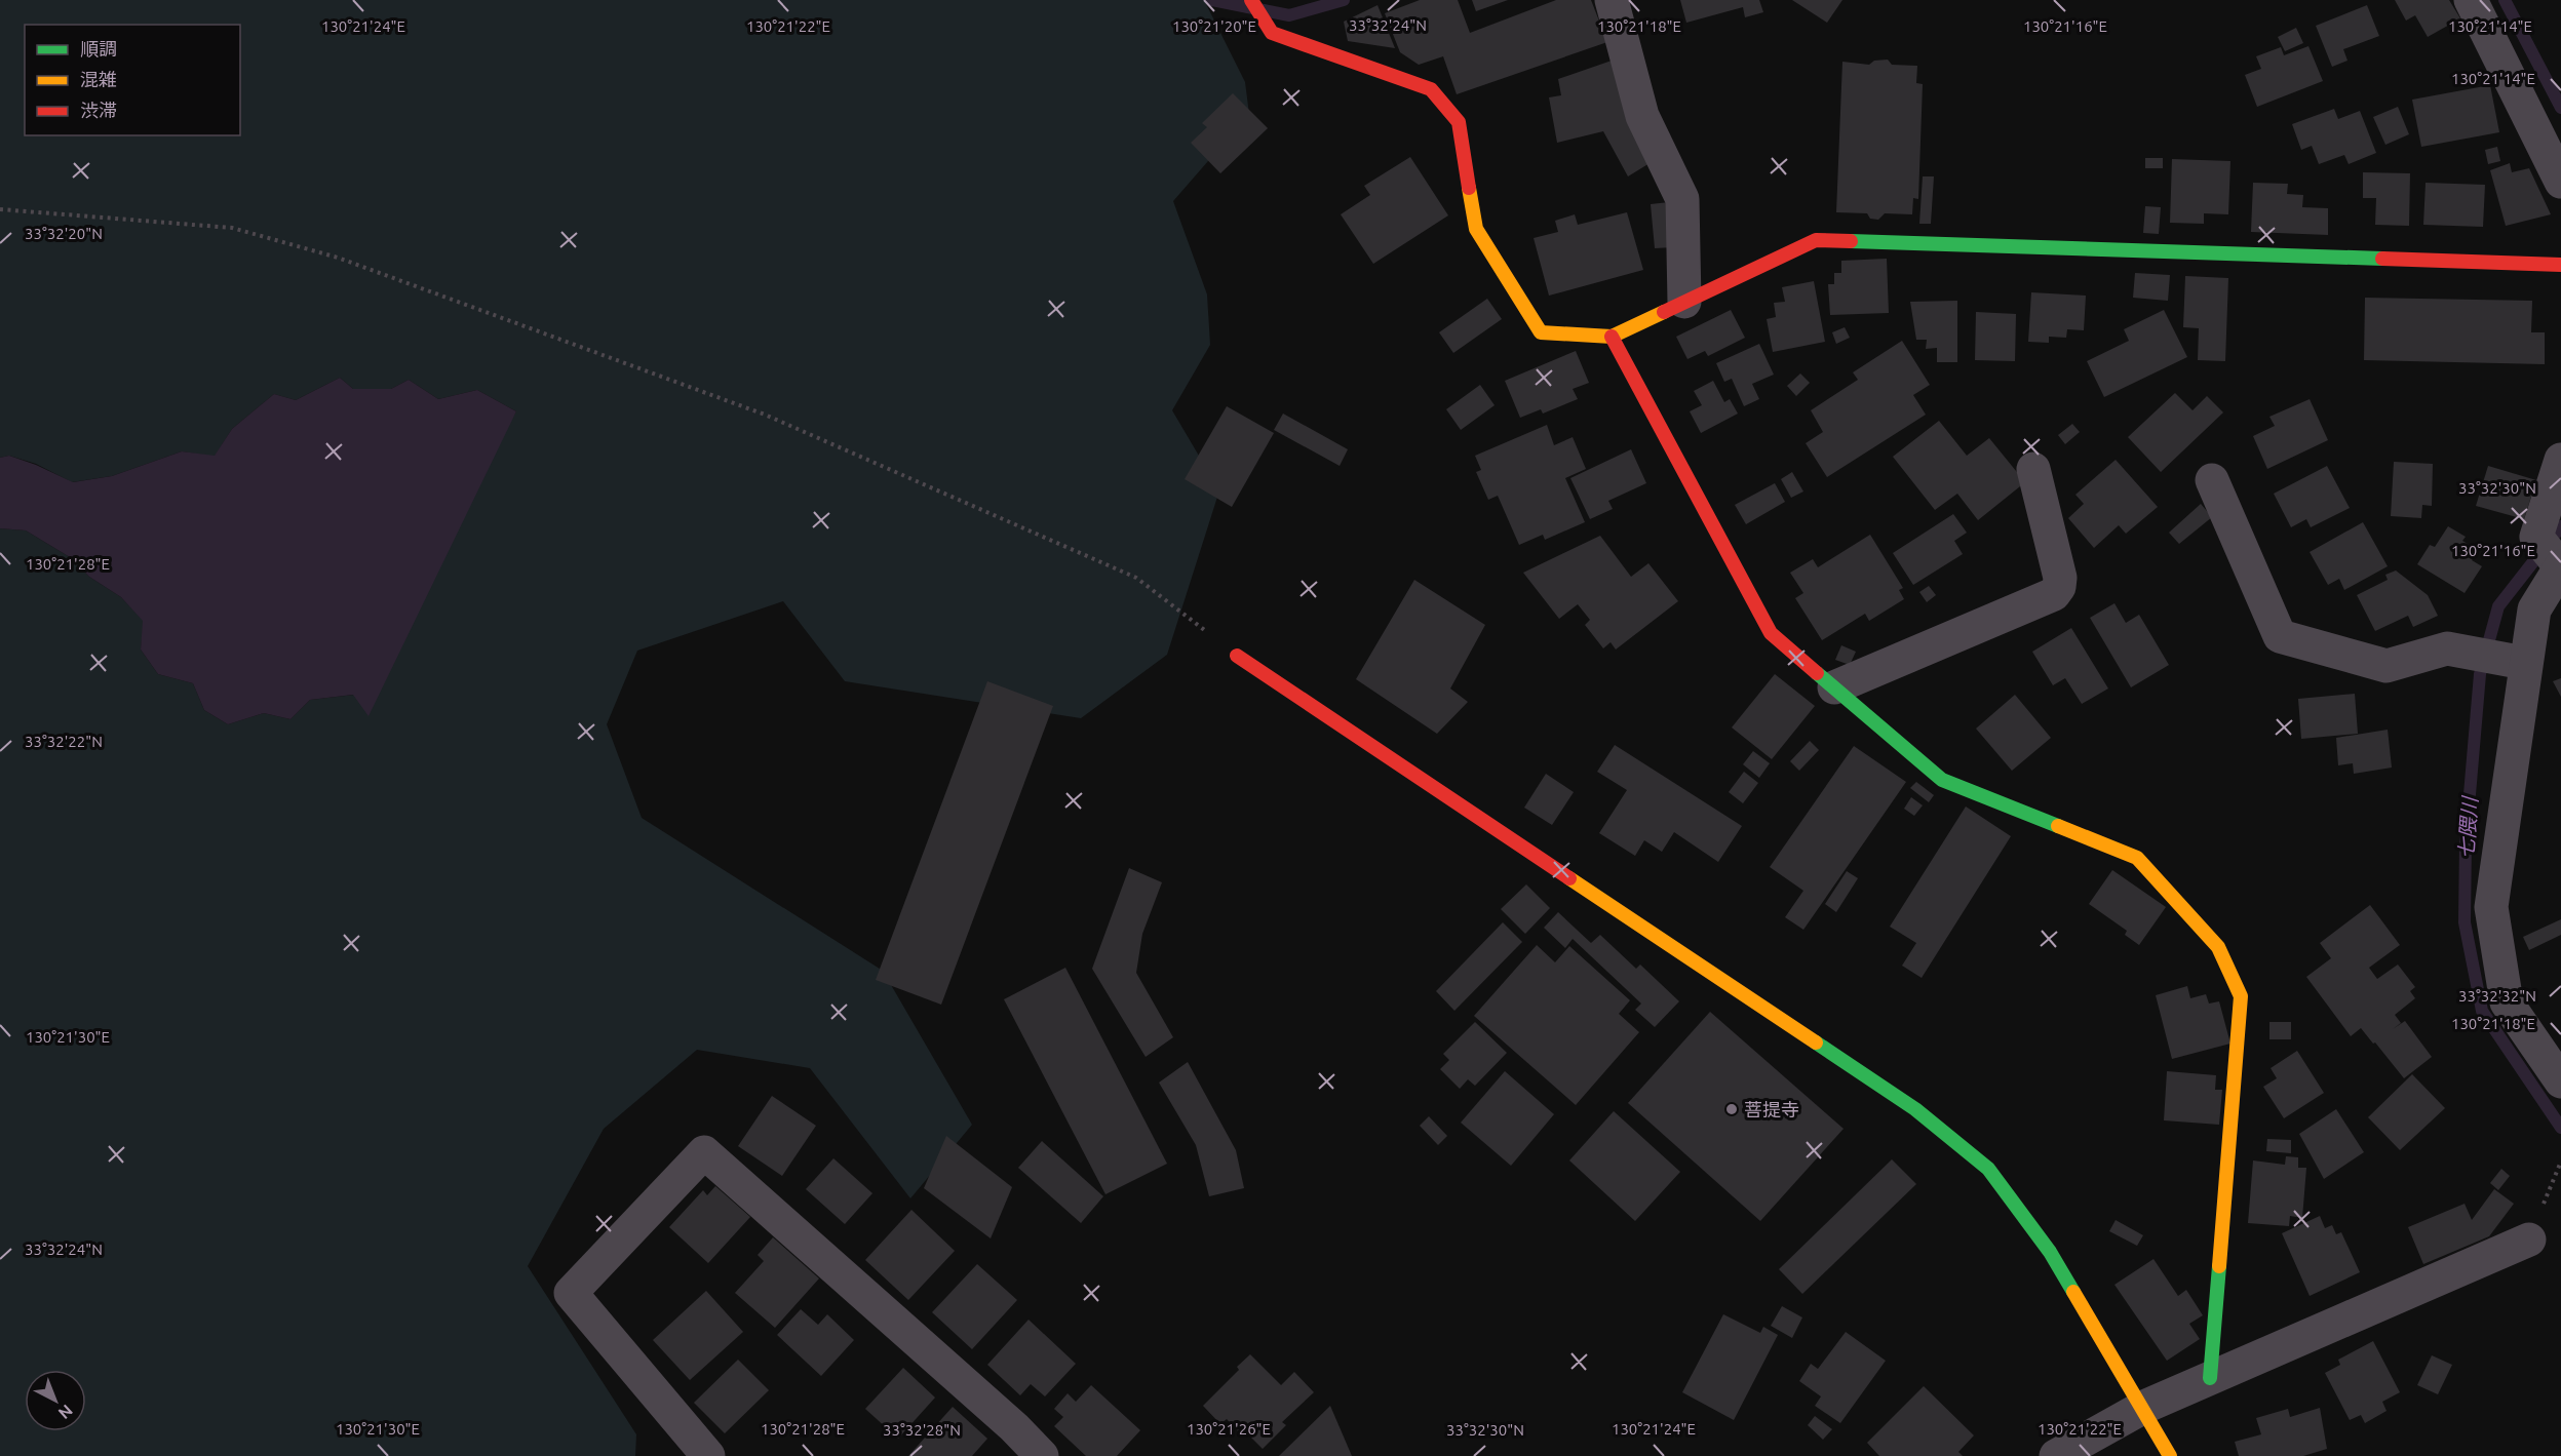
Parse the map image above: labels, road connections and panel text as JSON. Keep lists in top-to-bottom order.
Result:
{
  "water": ["七隈川"],
  "places": ["菩提寺"],
  "legend": ["順調", "混雑", "渋滞"],
  "north": "bottom right",
  "coordinates": [
    "33°32'24\"N",
    "130°21'14\"E",
    "130°21'24\"E",
    "130°21'22\"E",
    "130°21'20\"E",
    "130°21'18\"E",
    "130°21'16\"E",
    "33°32'20\"N",
    "33°32'30\"N",
    "130°21'28\"E",
    "33°32'22\"N",
    "33°32'32\"N",
    "130°21'30\"E",
    "130°21'26\"E",
    "33°32'28\"N"
  ]
}
